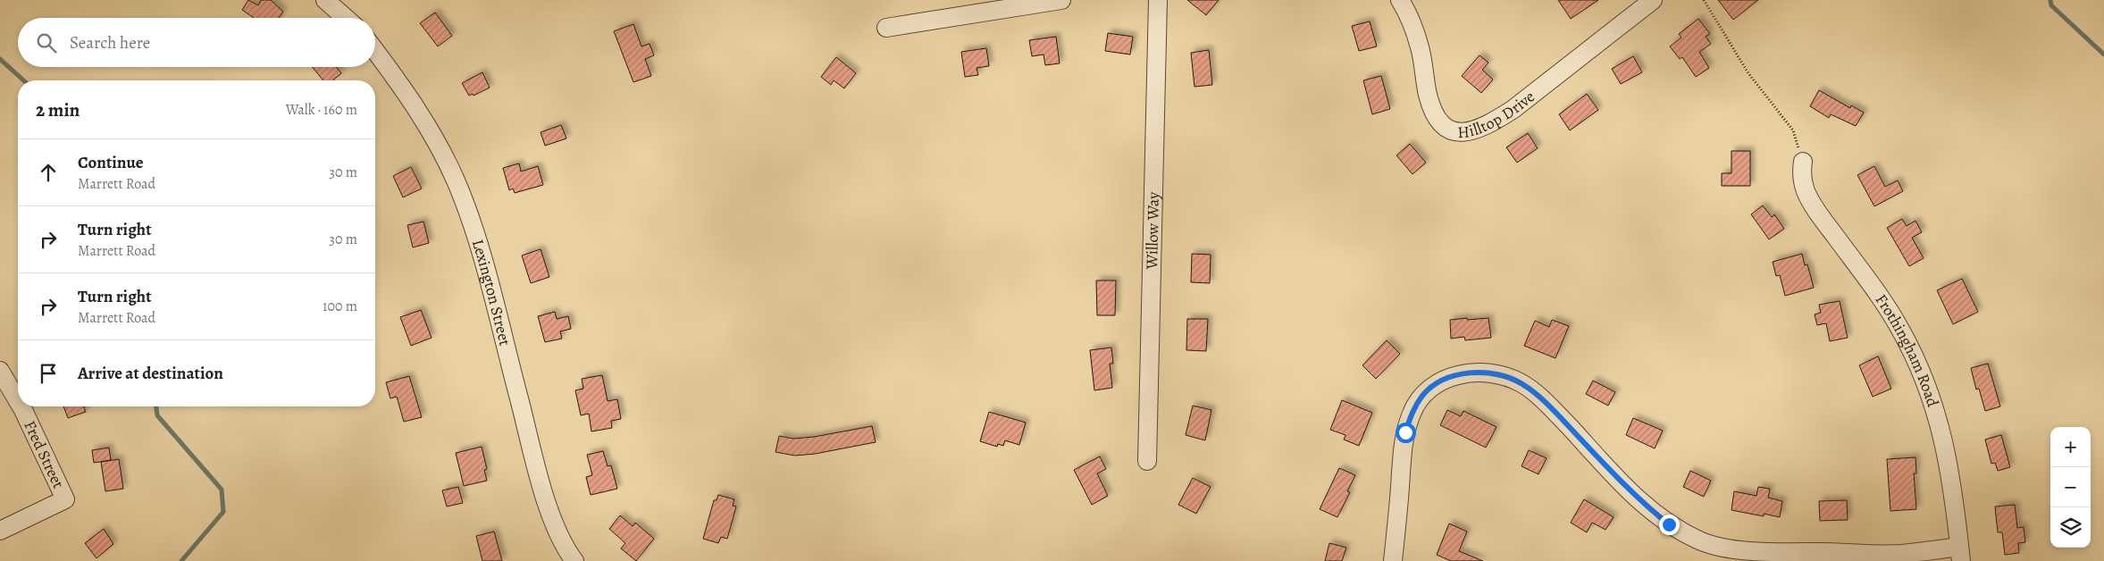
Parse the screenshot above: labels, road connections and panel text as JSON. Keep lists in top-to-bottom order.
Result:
{
  "streets": {
    "street": [
      "Hilltop Drive",
      "Willow Way",
      "Lexington Street",
      "Frothingham Road",
      "Fred Street"
    ]
  },
  "page": {
    "search": "Search here",
    "heading": ["2 min", "Walk · 160 m"],
    "list": [
      ["Continue", "Marrett Road", "30 m"],
      ["Turn right", "Marrett Road", "30 m"],
      ["Turn right", "Marrett Road", "100 m"],
      "Arrive at destination"
    ],
    "map_buttons": ["+", "−"]
  }
}
